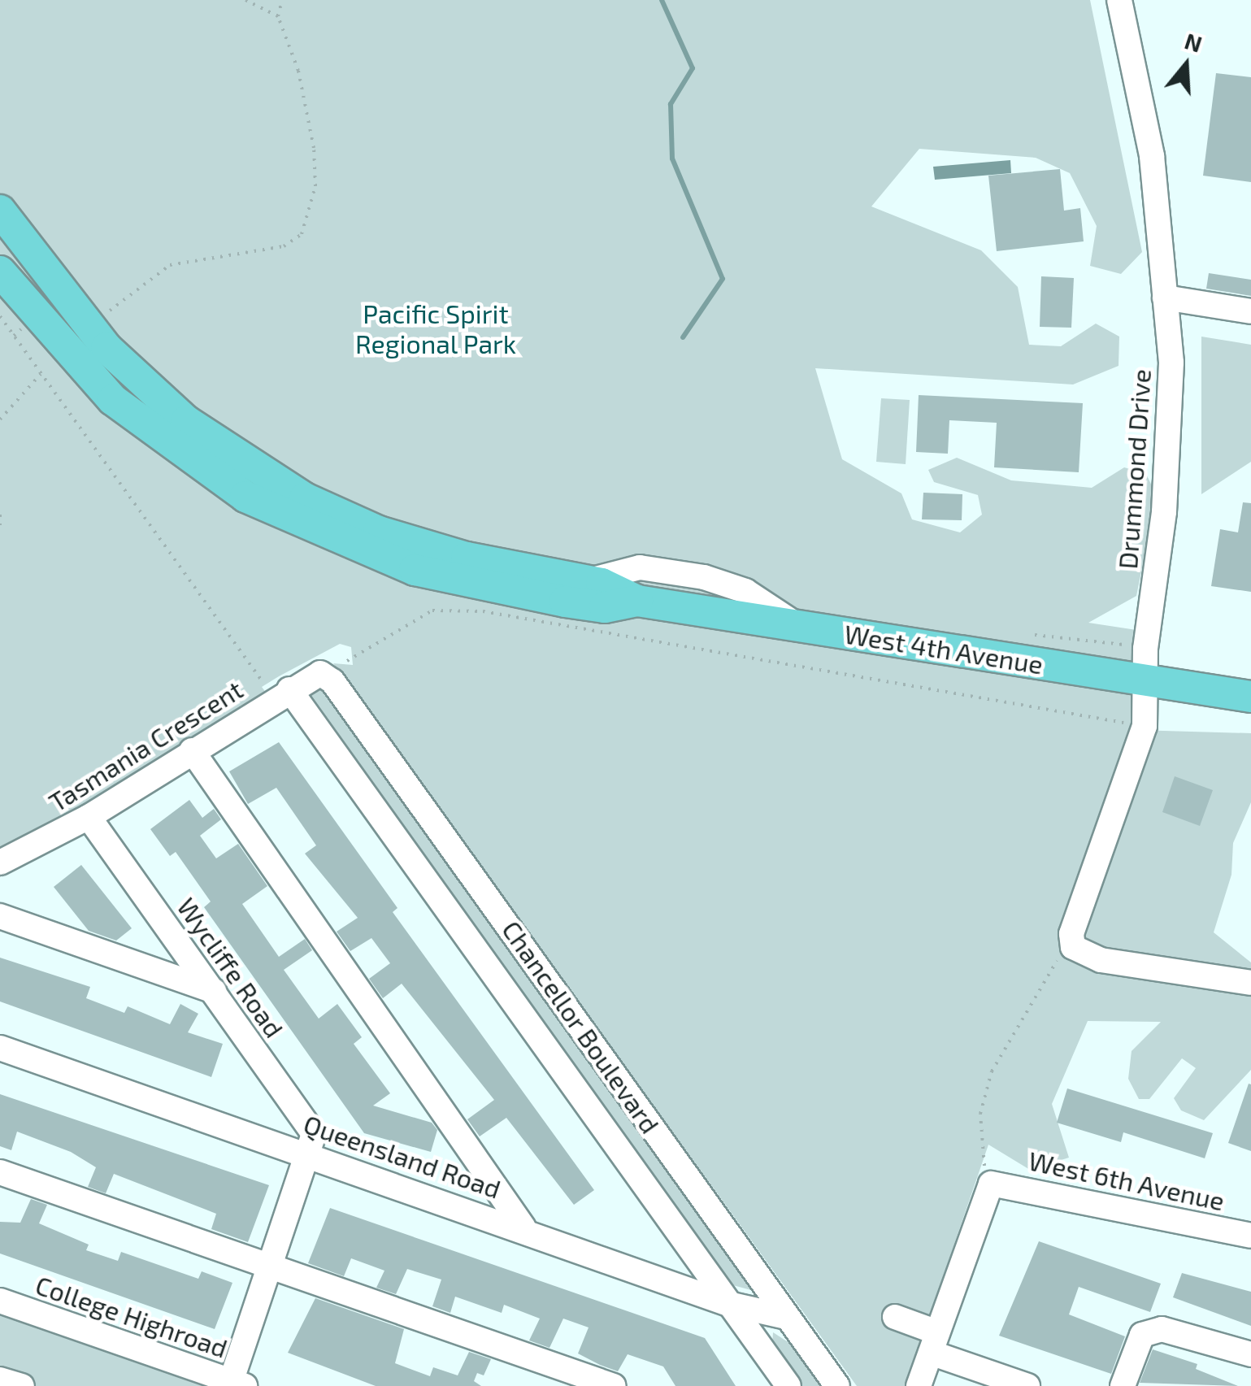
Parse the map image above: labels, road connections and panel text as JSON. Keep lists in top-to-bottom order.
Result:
{
  "streets": {
    "main road": ["West 4th Avenue"],
    "street": [
      "Drummond Drive",
      "Tasmania Crescent",
      "Wycliffe Road",
      "Chancellor Boulevard",
      "Queensland Road",
      "West 6th Avenue",
      "College Highroad"
    ]
  },
  "crossings": [
    ["Drummond Drive", "West 4th Avenue"],
    ["Tasmania Crescent", "Wycliffe Road"],
    ["Tasmania Crescent", "Chancellor Boulevard"],
    ["Wycliffe Road", "Queensland Road"],
    ["Chancellor Boulevard", "Queensland Road"]
  ],
  "parks": ["Pacific Spirit Regional Park"],
  "north": "top"
}
